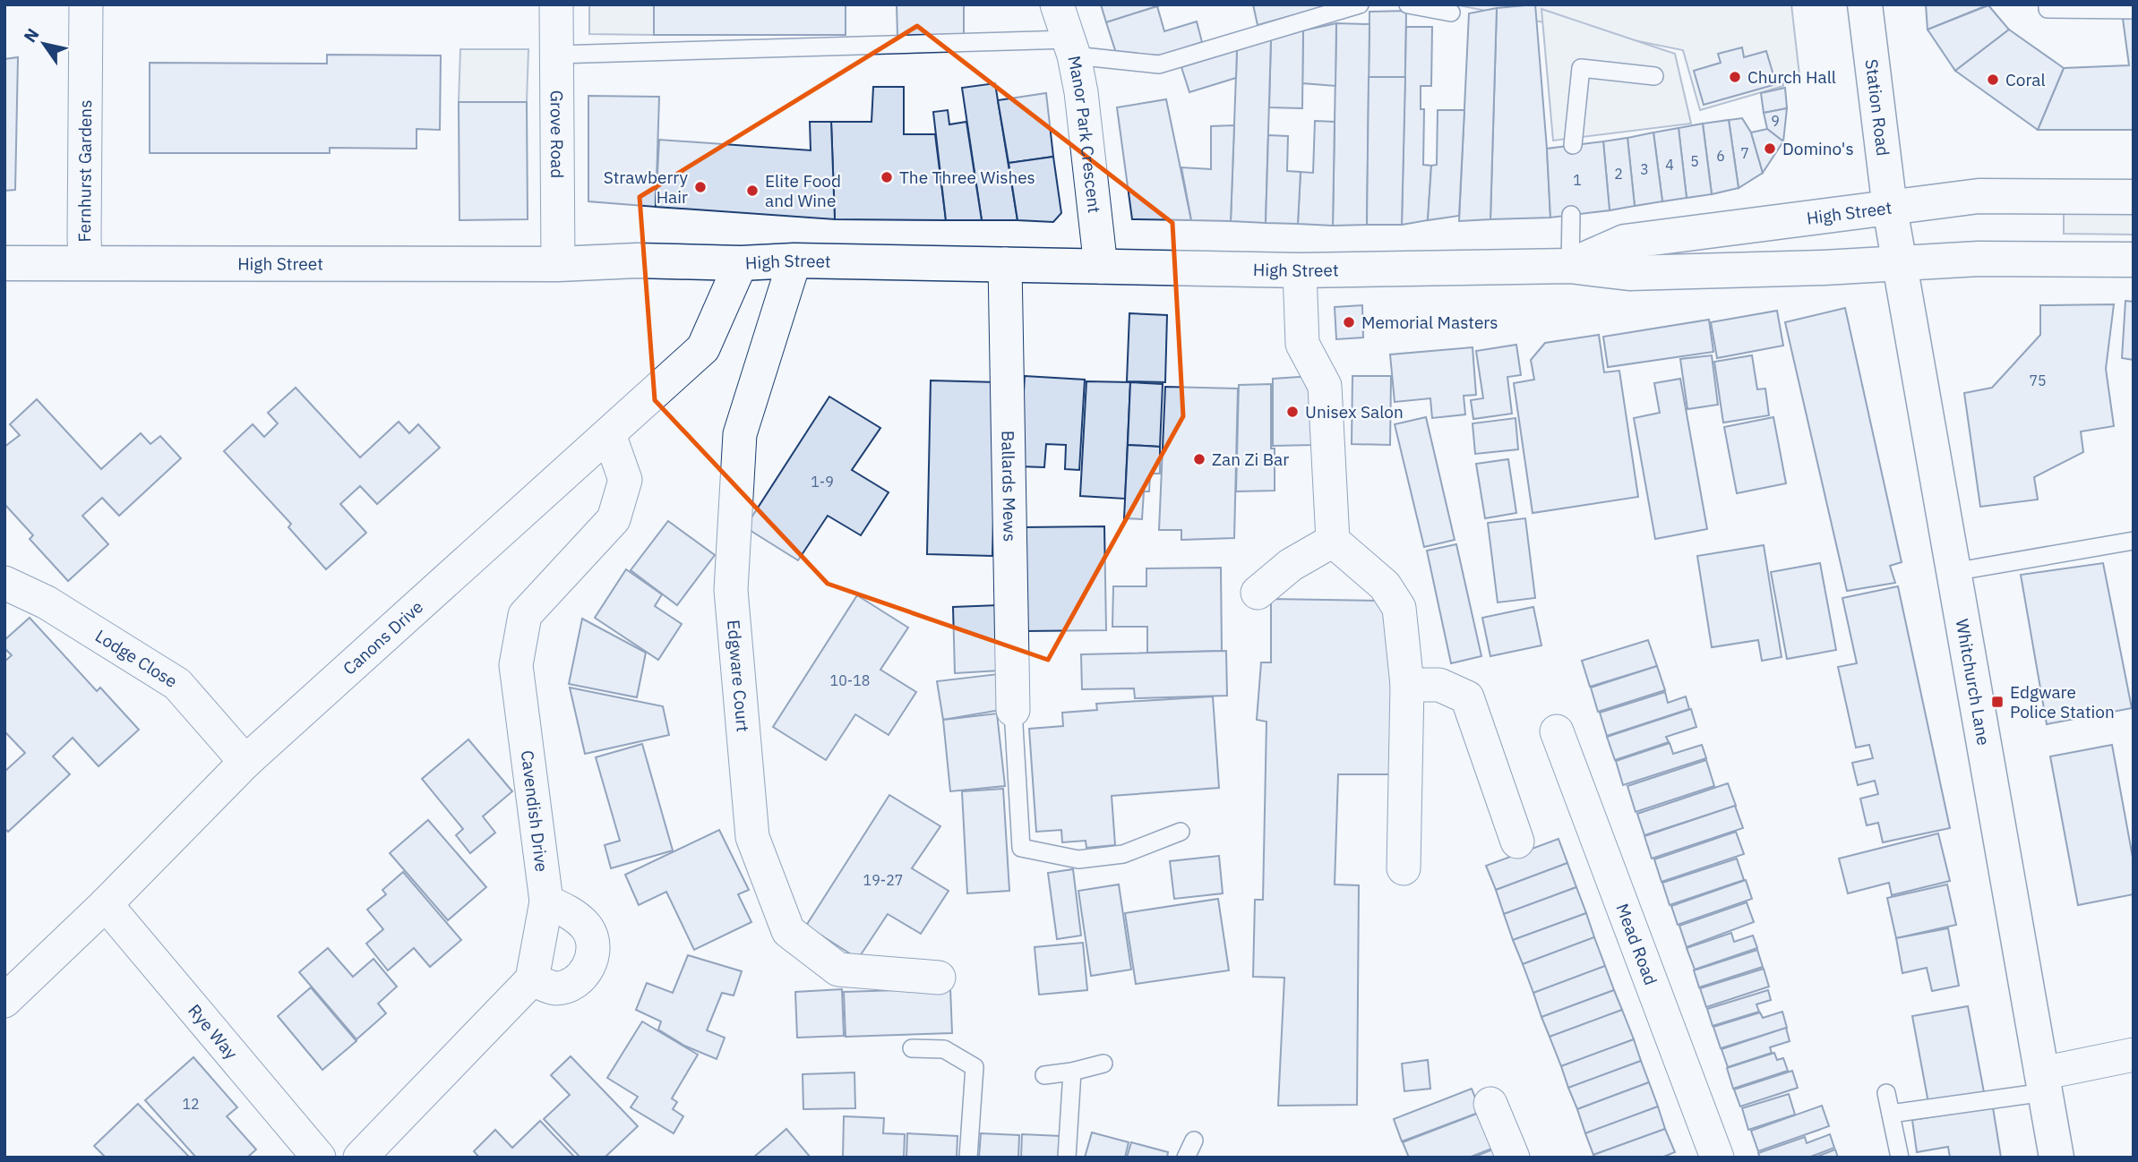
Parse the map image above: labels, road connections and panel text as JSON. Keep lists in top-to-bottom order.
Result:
{
  "streets": {
    "main road": ["Station Road", "High Street", "Whitchurch Lane"],
    "street": [
      "Grove Road",
      "Manor Park Crescent",
      "Fernhurst Gardens",
      "Ballards Mews",
      "Canons Drive",
      "Lodge Close",
      "Edgware Court",
      "Cavendish Drive",
      "Mead Road",
      "Rye Way"
    ]
  },
  "crossings": [
    ["Station Road", "High Street"],
    ["Station Road", "Whitchurch Lane"],
    ["Grove Road", "High Street"],
    ["Manor Park Crescent", "High Street"],
    ["Fernhurst Gardens", "High Street"],
    ["High Street", "Ballards Mews"],
    ["High Street", "Canons Drive"],
    ["High Street", "Edgware Court"],
    ["High Street", "Whitchurch Lane"],
    ["Canons Drive", "Lodge Close"],
    ["Canons Drive", "Cavendish Drive"],
    ["Canons Drive", "Rye Way"]
  ],
  "places": {
    "other": [
      "Church Hall",
      "Coral",
      "Domino's",
      "The Three Wishes",
      "Strawberry Hair",
      "Elite Food and Wine",
      "Memorial Masters",
      "Unisex Salon",
      "Zan Zi Bar"
    ],
    "transit": ["Edgware Police Station"]
  },
  "house_numbers": [
    "9",
    "7",
    "6",
    "5",
    "4",
    "3",
    "2",
    "1",
    "75",
    "1-9",
    "10-18",
    "19-27",
    "12"
  ],
  "north": "top left"
}
